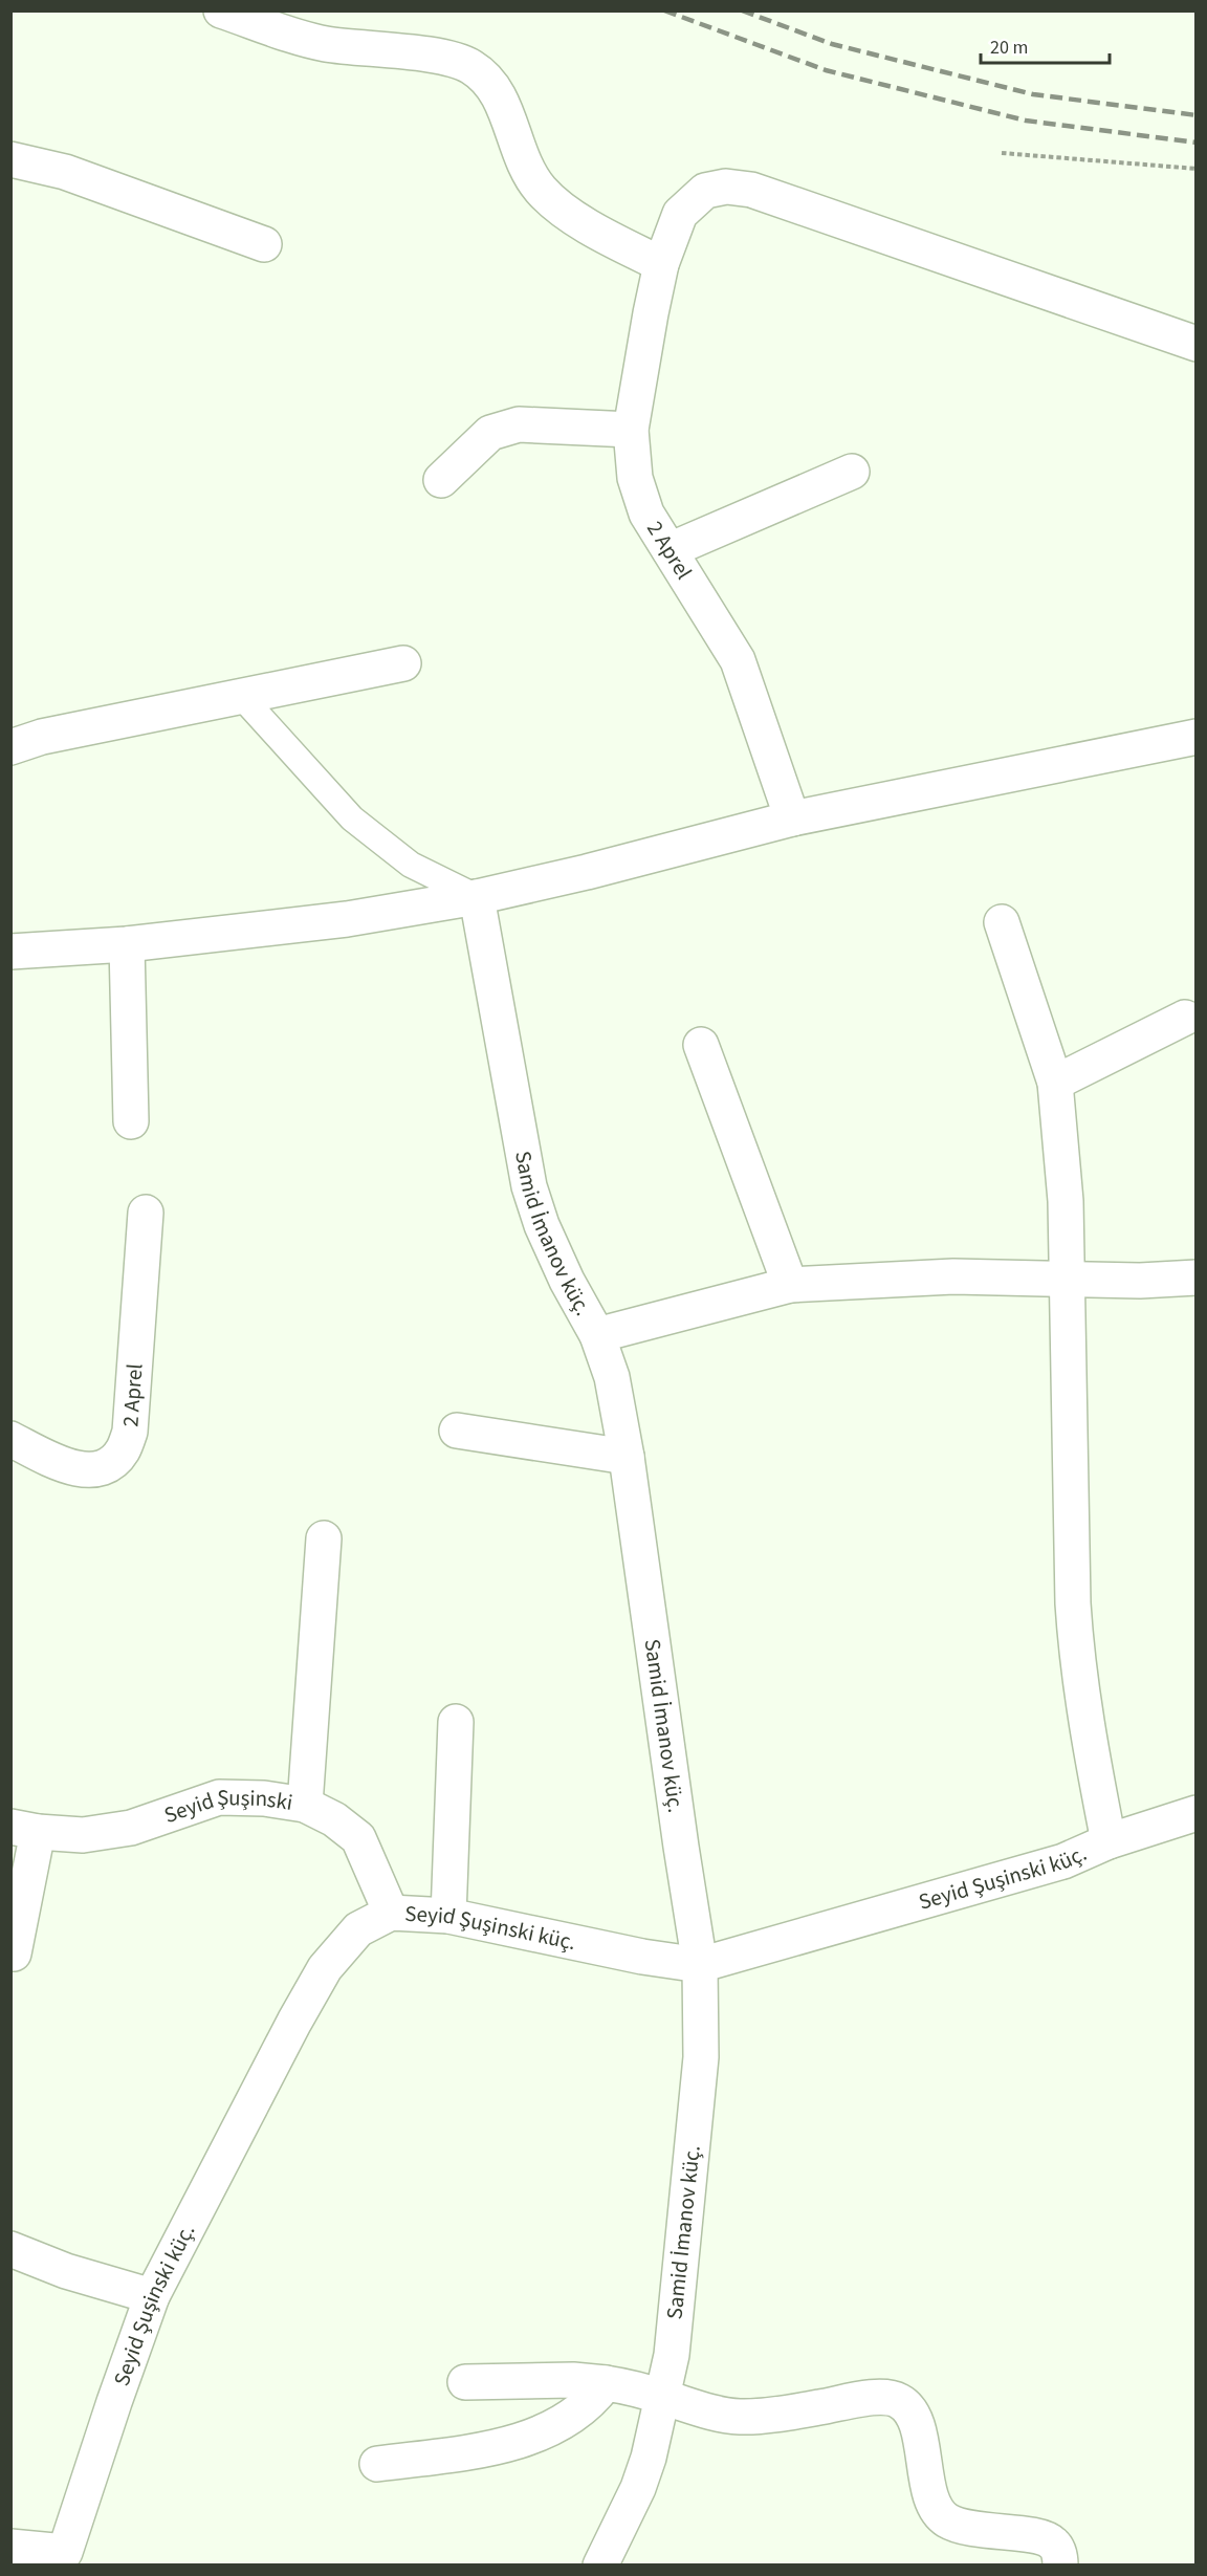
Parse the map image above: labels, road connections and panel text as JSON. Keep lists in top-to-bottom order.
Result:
{
  "streets": {
    "street": [
      "2 Aprel",
      "Samid İmanov küç.",
      "Seyid Şuşinski",
      "Seyid Şuşinski küç."
    ]
  },
  "crossings": [
    ["Samid İmanov küç.", "Seyid Şuşinski küç."],
    ["Seyid Şuşinski", "Seyid Şuşinski küç."]
  ],
  "scale_bar": "20 m"
}
